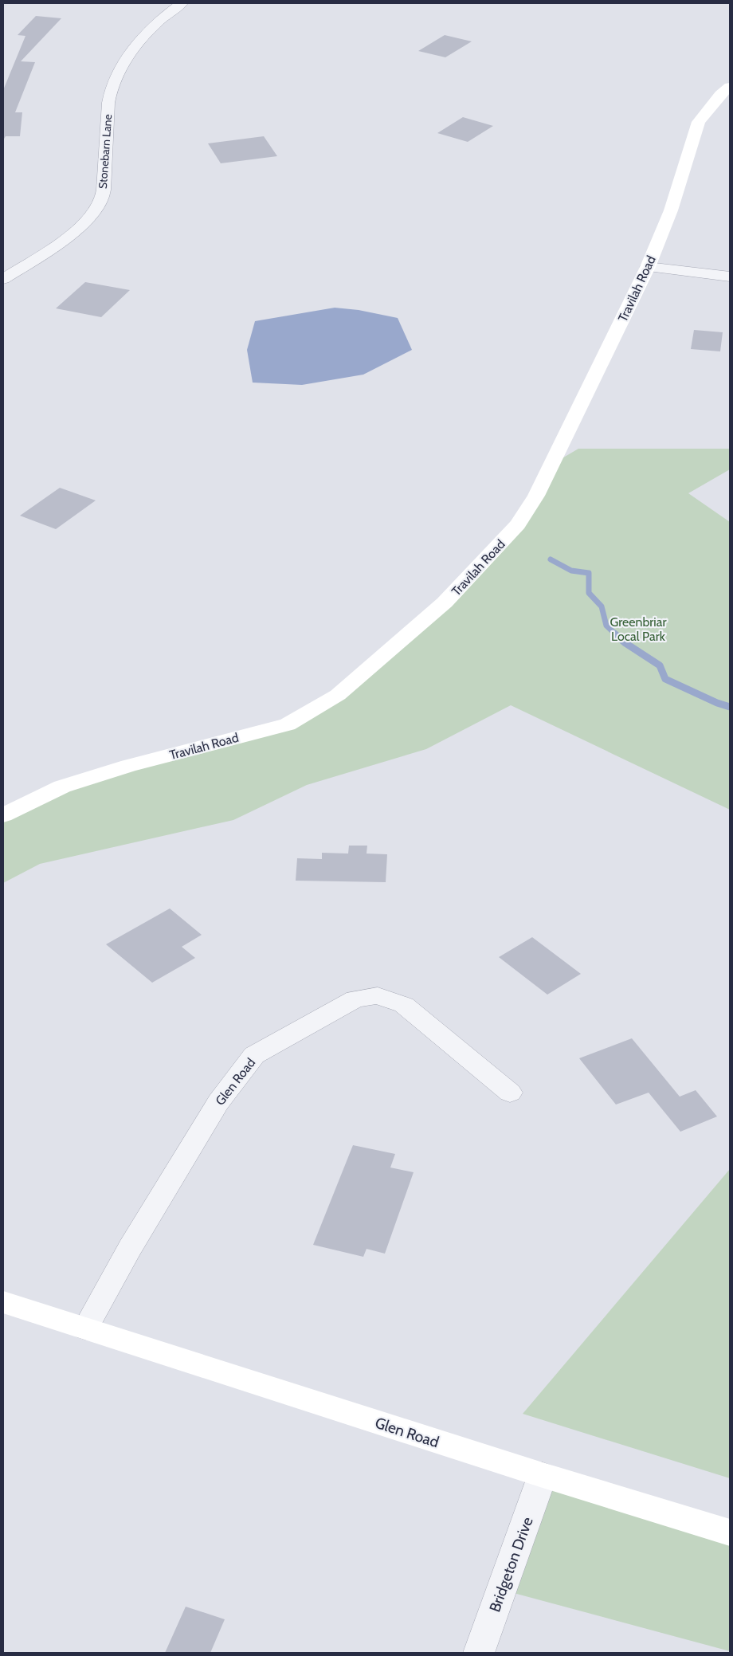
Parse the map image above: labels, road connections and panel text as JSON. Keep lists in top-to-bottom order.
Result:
{
  "streets": {
    "main road": ["Travilah Road", "Glen Road"],
    "street": ["Stonebarn Lane", "Bridgeton Drive"]
  },
  "crossings": [
    ["Glen Road", "Bridgeton Drive"]
  ],
  "parks": ["Greenbriar Local Park"]
}
